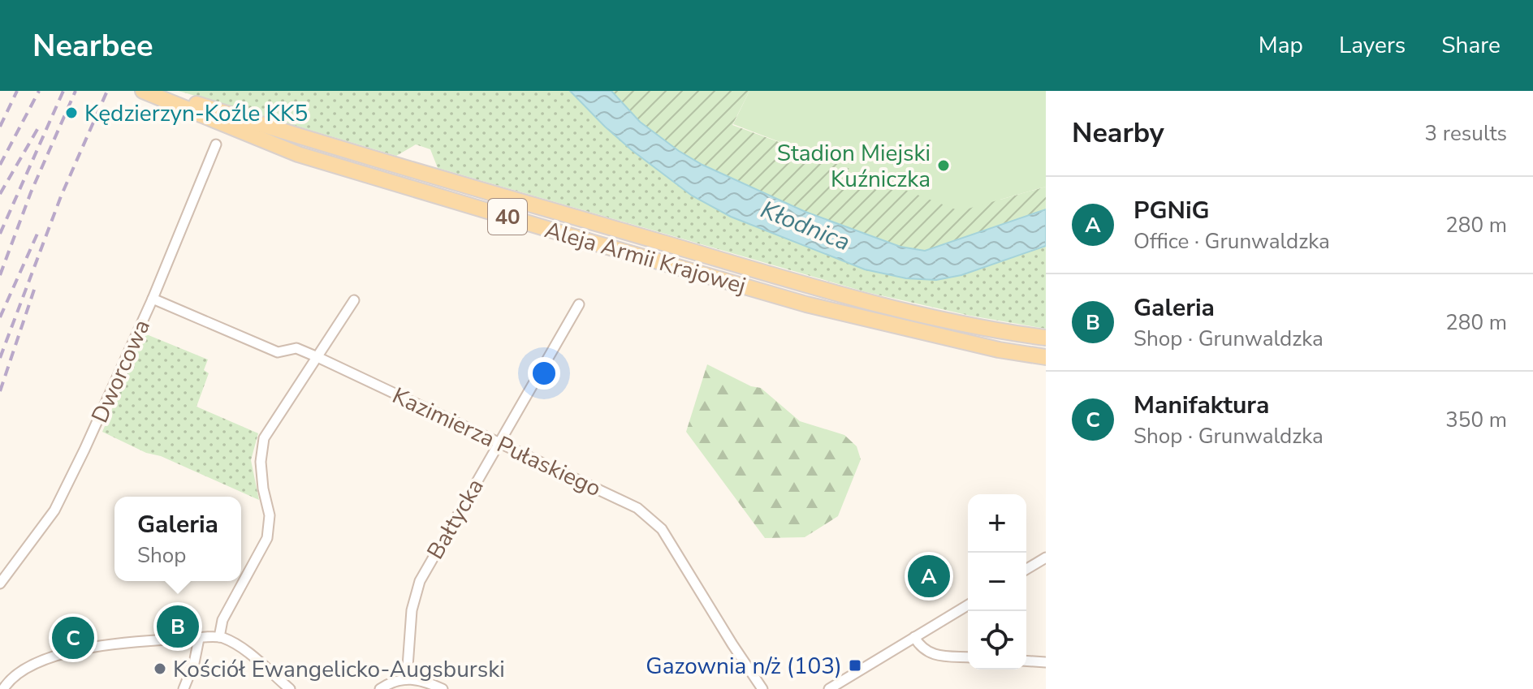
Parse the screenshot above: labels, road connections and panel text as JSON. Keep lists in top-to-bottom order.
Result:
{
  "streets": {
    "main road": ["40", "Aleja Armii Krajowej"],
    "street": ["Dworcowa", "Kazimierza Pułaskiego", "Bałtycka"]
  },
  "crossings": [
    ["Dworcowa", "Kazimierza Pułaskiego"],
    ["Kazimierza Pułaskiego", "Bałtycka"]
  ],
  "water": ["Kłodnica"],
  "places": {
    "other": ["Kędzierzyn-Koźle KK5", "Stadion Miejski Kuźniczka", "Kościół Ewangelicko-Augsburski"],
    "transit": ["Gazownia n/ż (103)"]
  },
  "page": {
    "header": "Nearbee",
    "nav": ["Map", "Layers", "Share"],
    "heading": ["Nearby", "3 results"],
    "list": [
      {
        "mark": "A",
        "name": "PGNiG",
        "note": "Office · Grunwaldzka",
        "value": "280 m"
      },
      {
        "mark": "B",
        "name": "Galeria",
        "note": "Shop · Grunwaldzka",
        "value": "280 m"
      },
      {
        "mark": "C",
        "name": "Manifaktura",
        "note": "Shop · Grunwaldzka",
        "value": "350 m"
      }
    ],
    "map_buttons": ["+", "−"],
    "popup": ["Galeria", "Shop"],
    "pins": ["A", "B", "C"]
  }
}
